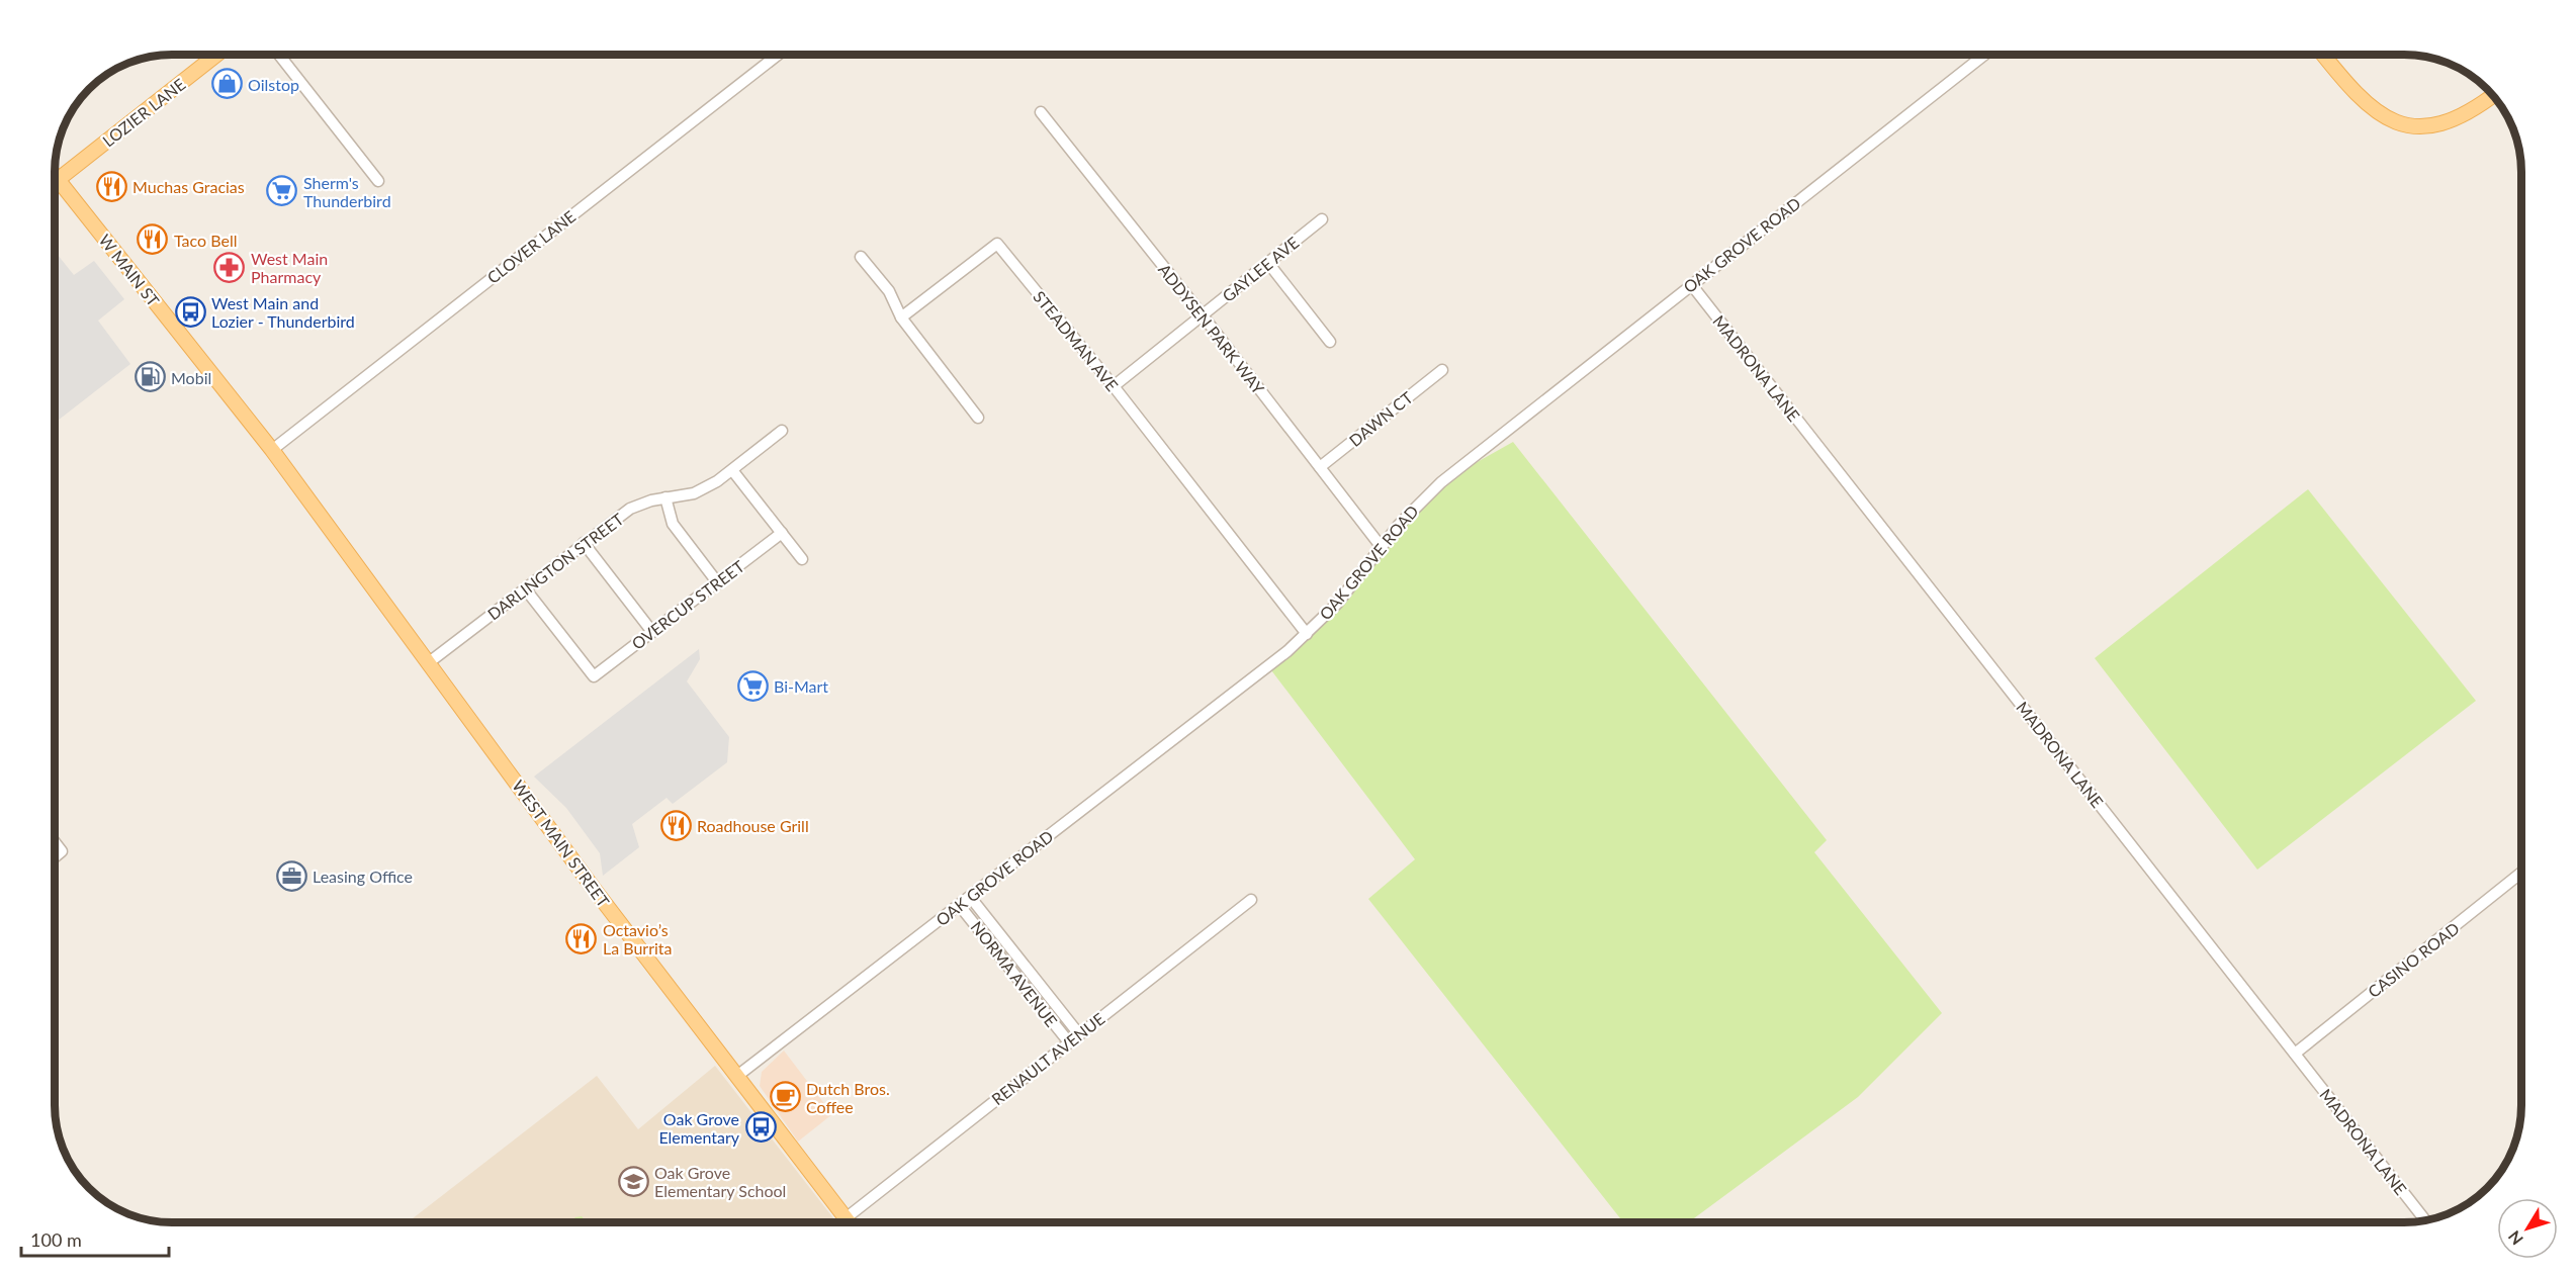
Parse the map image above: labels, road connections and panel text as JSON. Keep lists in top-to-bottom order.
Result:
{
  "streets": {
    "main road": ["LOZIER LANE", "W MAIN ST", "WEST MAIN STREET"],
    "street": [
      "OAK GROVE ROAD",
      "CLOVER LANE",
      "GAYLEE AVE",
      "ADDYSEN PARK WAY",
      "STEADMAN AVE",
      "MADRONA LANE",
      "DAWN CT",
      "DARLINGTON STREET",
      "OVERCUP STREET",
      "CASINO ROAD",
      "NORMA AVENUE",
      "RENAULT AVENUE"
    ]
  },
  "crossings": [
    ["LOZIER LANE", "W MAIN ST"],
    ["OAK GROVE ROAD", "ADDYSEN PARK WAY"],
    ["OAK GROVE ROAD", "STEADMAN AVE"],
    ["OAK GROVE ROAD", "MADRONA LANE"],
    ["OAK GROVE ROAD", "WEST MAIN STREET"],
    ["OAK GROVE ROAD", "NORMA AVENUE"],
    ["CLOVER LANE", "W MAIN ST"],
    ["CLOVER LANE", "WEST MAIN STREET"],
    ["GAYLEE AVE", "ADDYSEN PARK WAY"],
    ["GAYLEE AVE", "STEADMAN AVE"],
    ["W MAIN ST", "WEST MAIN STREET"],
    ["ADDYSEN PARK WAY", "DAWN CT"],
    ["MADRONA LANE", "CASINO ROAD"],
    ["DARLINGTON STREET", "OVERCUP STREET"],
    ["DARLINGTON STREET", "WEST MAIN STREET"],
    ["WEST MAIN STREET", "RENAULT AVENUE"],
    ["NORMA AVENUE", "RENAULT AVENUE"]
  ],
  "places": {
    "shop": ["Oilstop"],
    "restaurant": [
      "Muchas Gracias",
      "Taco Bell",
      "Roadhouse Grill",
      "Octavio’s La Burrita"
    ],
    "supermarket": ["Sherm's Thunderbird", "Bi-Mart"],
    "pharmacy": ["West Main Pharmacy"],
    "bus stop": ["West Main and Lozier - Thunderbird", "Oak Grove Elementary"],
    "fuel station": ["Mobil"],
    "office": ["Leasing Office"],
    "cafe": ["Dutch Bros. Coffee"],
    "school or university": ["Oak Grove Elementary School"]
  },
  "scale_bar": "100 m",
  "north": "bottom left"
}
